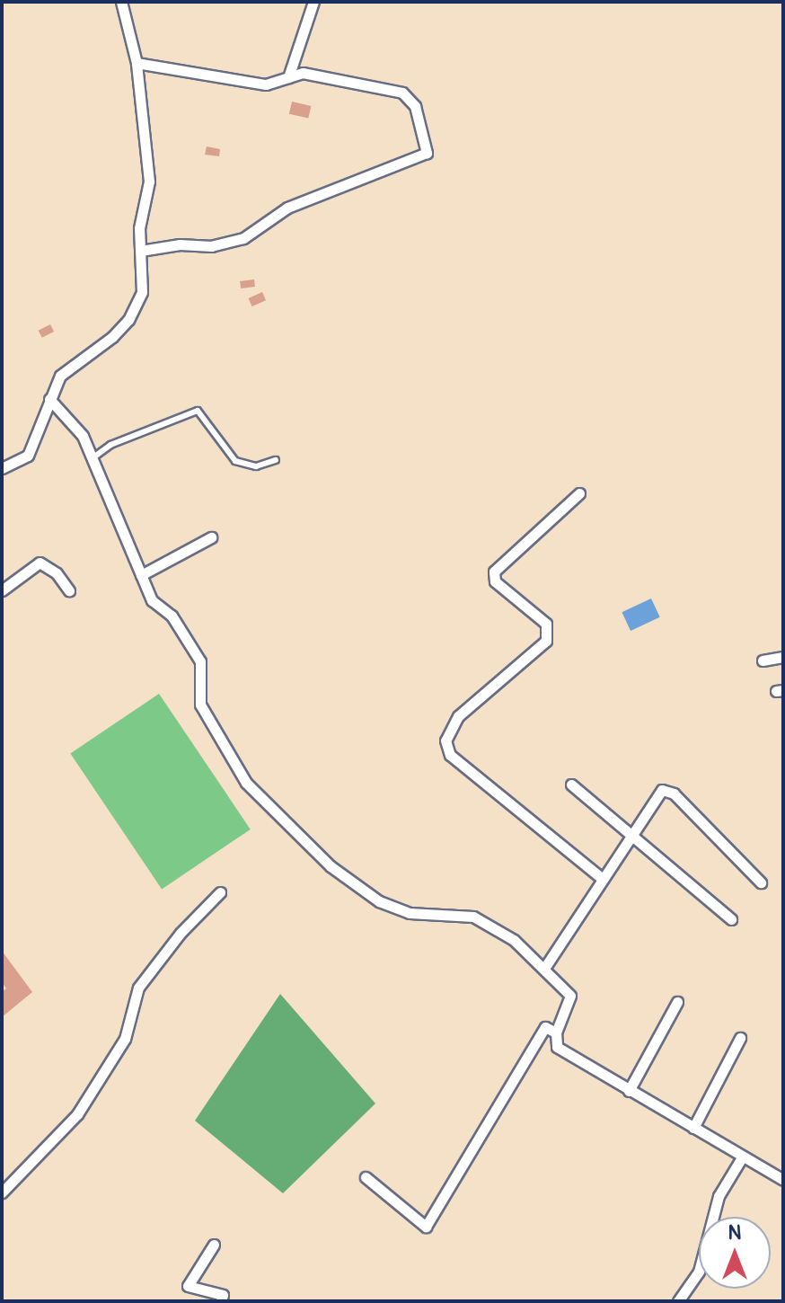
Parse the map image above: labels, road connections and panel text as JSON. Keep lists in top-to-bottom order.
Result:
{
  "north": "top"
}
